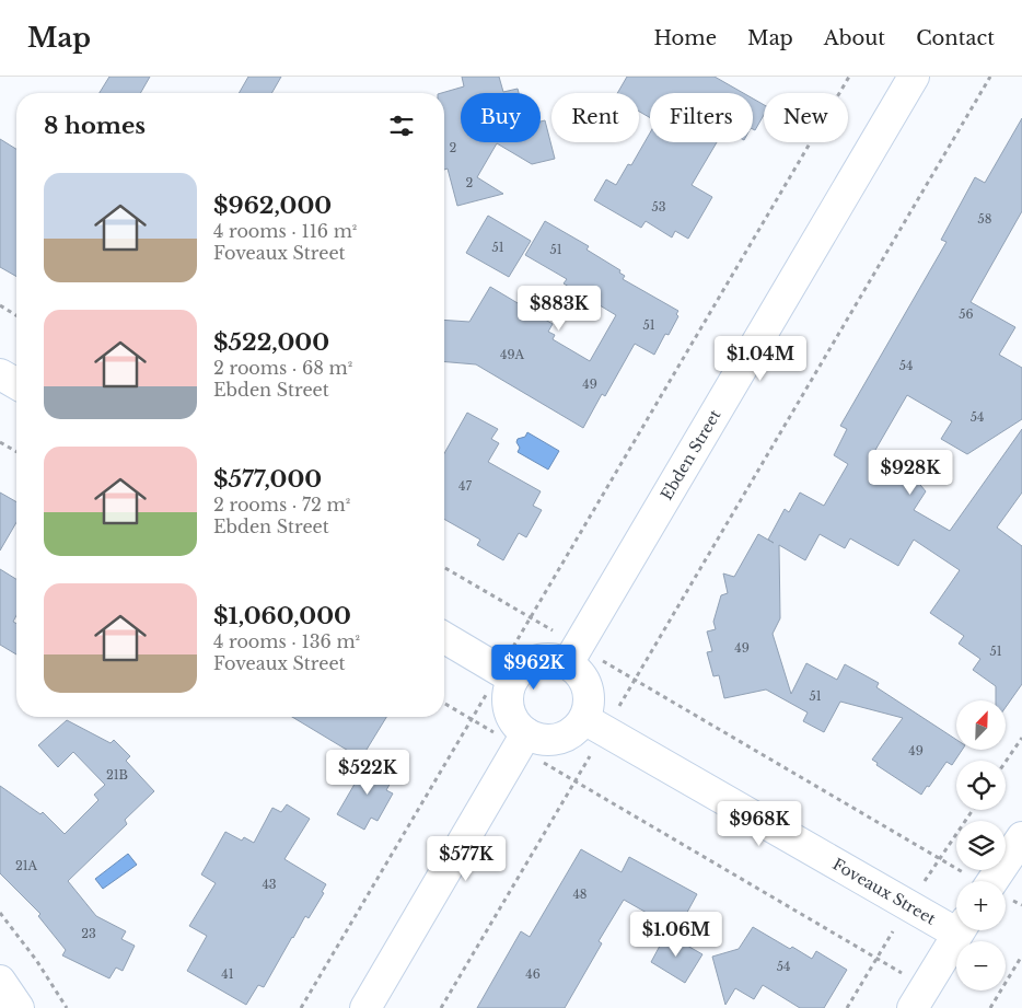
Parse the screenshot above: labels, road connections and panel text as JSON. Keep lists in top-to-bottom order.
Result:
{
  "streets": {
    "street": ["Ebden Street", "Foveaux Street"]
  },
  "crossings": [
    ["Ebden Street", "Foveaux Street"]
  ],
  "house_numbers": [
    "2",
    "2",
    "53",
    "58",
    "51",
    "51",
    "56",
    "51",
    "49A",
    "54",
    "49",
    "54",
    "47",
    "49",
    "51",
    "51",
    "49",
    "21B",
    "21A",
    "43",
    "48",
    "23",
    "54",
    "41",
    "46"
  ],
  "north": "top right",
  "page": {
    "header": "Map",
    "nav": [
      "Home",
      "Map",
      "About",
      "Contact"
    ],
    "chip": [
      "Buy",
      "Rent",
      "Filters",
      "New"
    ],
    "heading": "8 homes",
    "list": [
      {
        "name": "$962,000",
        "note": "4 rooms · 116 m² · Foveaux Street"
      },
      {
        "name": "$522,000",
        "note": "2 rooms · 68 m² · Ebden Street"
      },
      {
        "name": "$577,000",
        "note": "2 rooms · 72 m² · Ebden Street"
      },
      {
        "name": "$1,060,000",
        "note": "4 rooms · 136 m² · Foveaux Street"
      }
    ],
    "price": [
      "$883K",
      "$1.04M",
      "$928K",
      "$962K",
      "$522K",
      "$968K",
      "$577K",
      "$1.06M"
    ],
    "map_buttons": ["+", "−"]
  }
}
